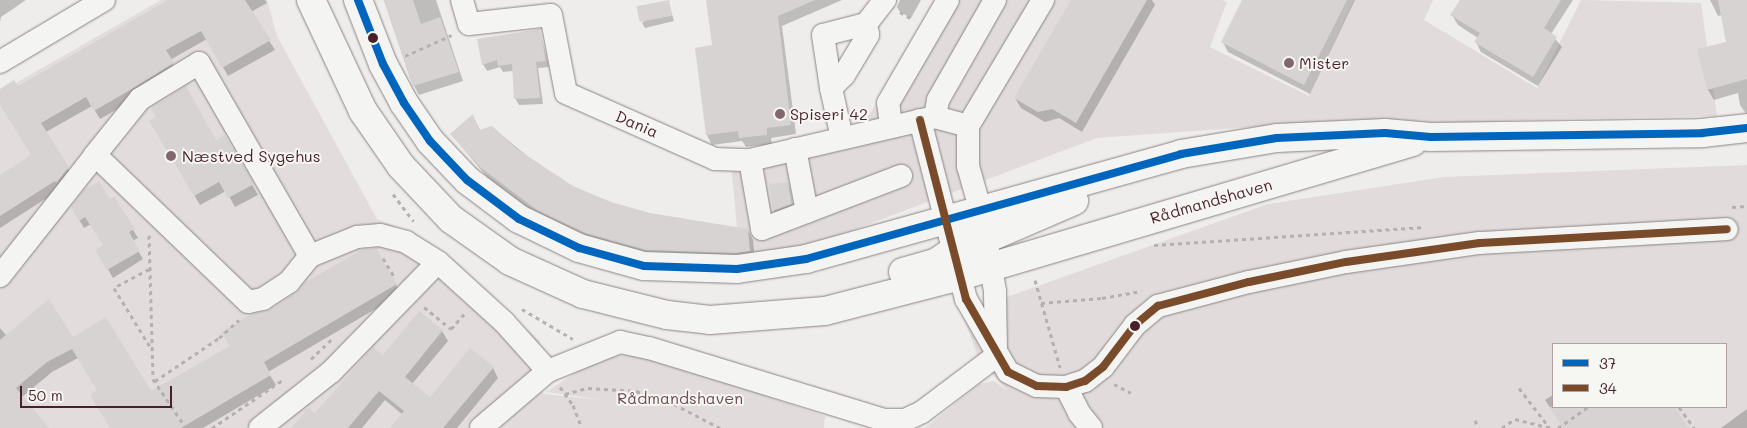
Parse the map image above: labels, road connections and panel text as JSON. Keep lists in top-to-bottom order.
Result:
{
  "streets": {
    "main road": ["Rådmandshaven"],
    "street": ["Dania"]
  },
  "parks": ["Rådmandshaven"],
  "places": ["Mister", "Spiseri 42", "Næstved Sygehus"],
  "lines": ["transit line 37", "transit line 34"],
  "legend": ["37", "34"],
  "scale_bar": "50 m"
}
